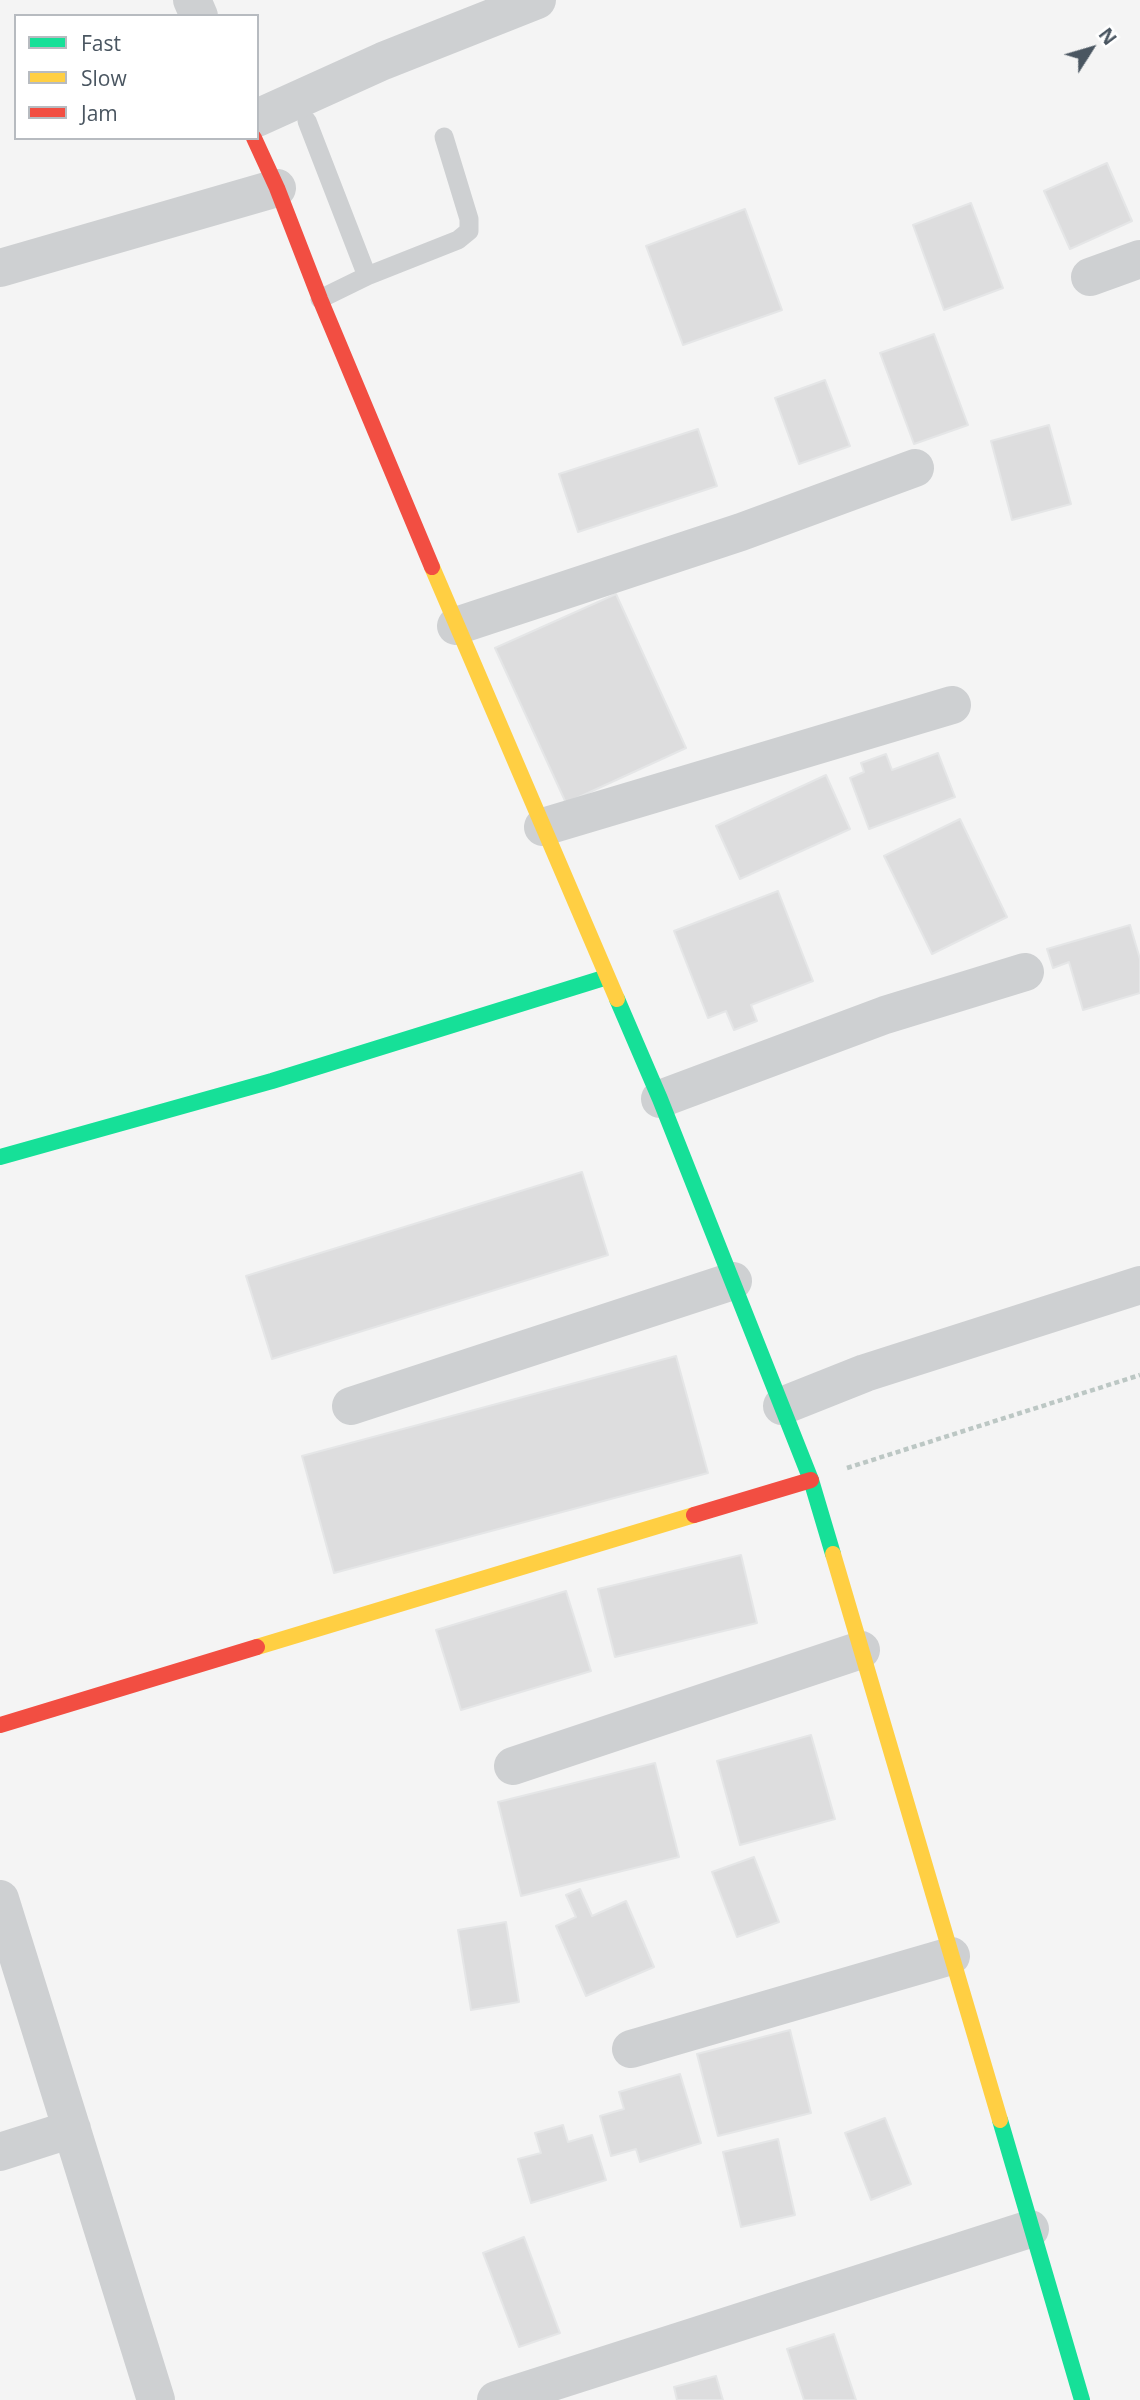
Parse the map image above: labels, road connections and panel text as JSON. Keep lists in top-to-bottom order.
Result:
{
  "legend": ["Fast", "Slow", "Jam"],
  "north": "top right"
}
